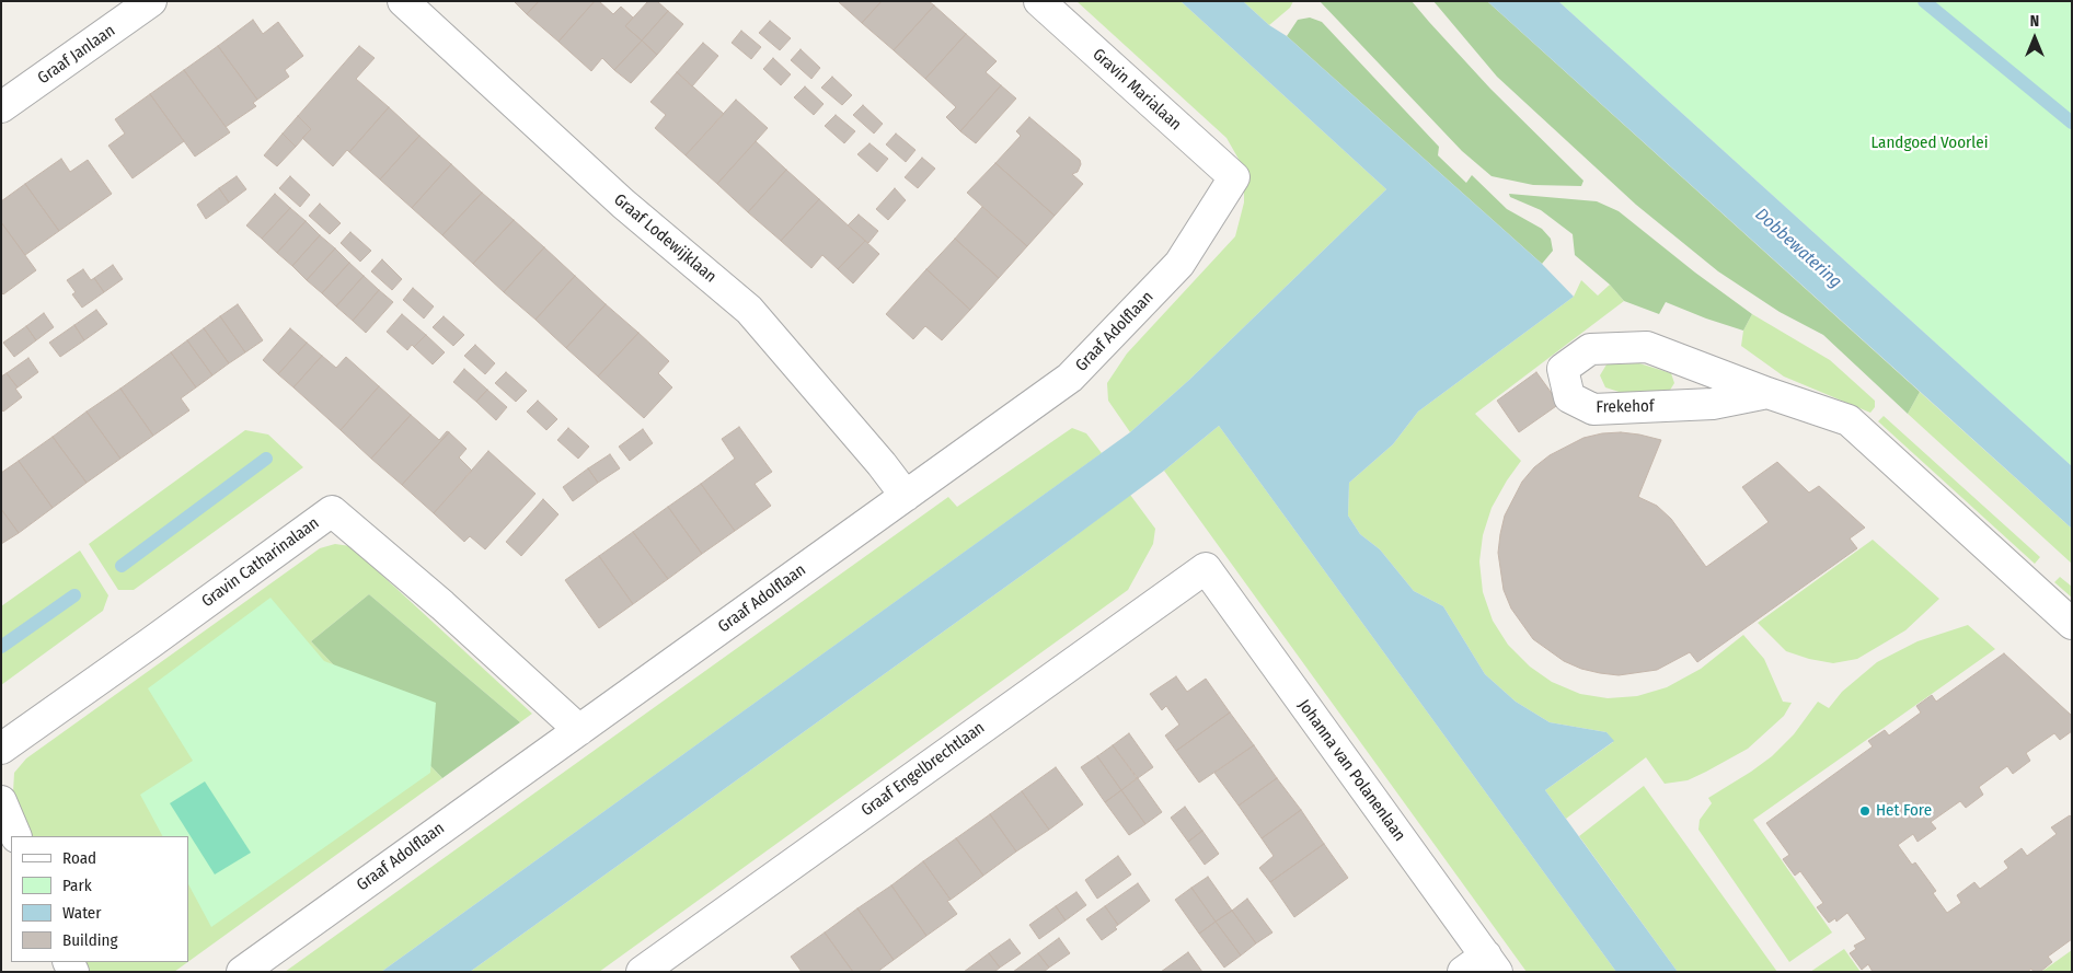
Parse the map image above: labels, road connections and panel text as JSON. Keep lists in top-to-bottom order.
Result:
{
  "streets": {
    "street": [
      "Graaf Janlaan",
      "Gravin Marialaan",
      "Graaf Lodewijklaan",
      "Graaf Adolflaan",
      "Frekehof",
      "Gravin Catharinalaan",
      "Graaf Engelbrechtlaan",
      "Johanna van Polanenlaan"
    ]
  },
  "crossings": [
    ["Gravin Marialaan", "Graaf Adolflaan"],
    ["Graaf Lodewijklaan", "Graaf Adolflaan"],
    ["Graaf Adolflaan", "Gravin Catharinalaan"],
    ["Graaf Engelbrechtlaan", "Johanna van Polanenlaan"]
  ],
  "water": ["Dobbewatering"],
  "parks": ["Landgoed Voorlei"],
  "places": ["Het Fore"],
  "legend": [
    "Road",
    "Park",
    "Water",
    "Building"
  ],
  "north": "top"
}
